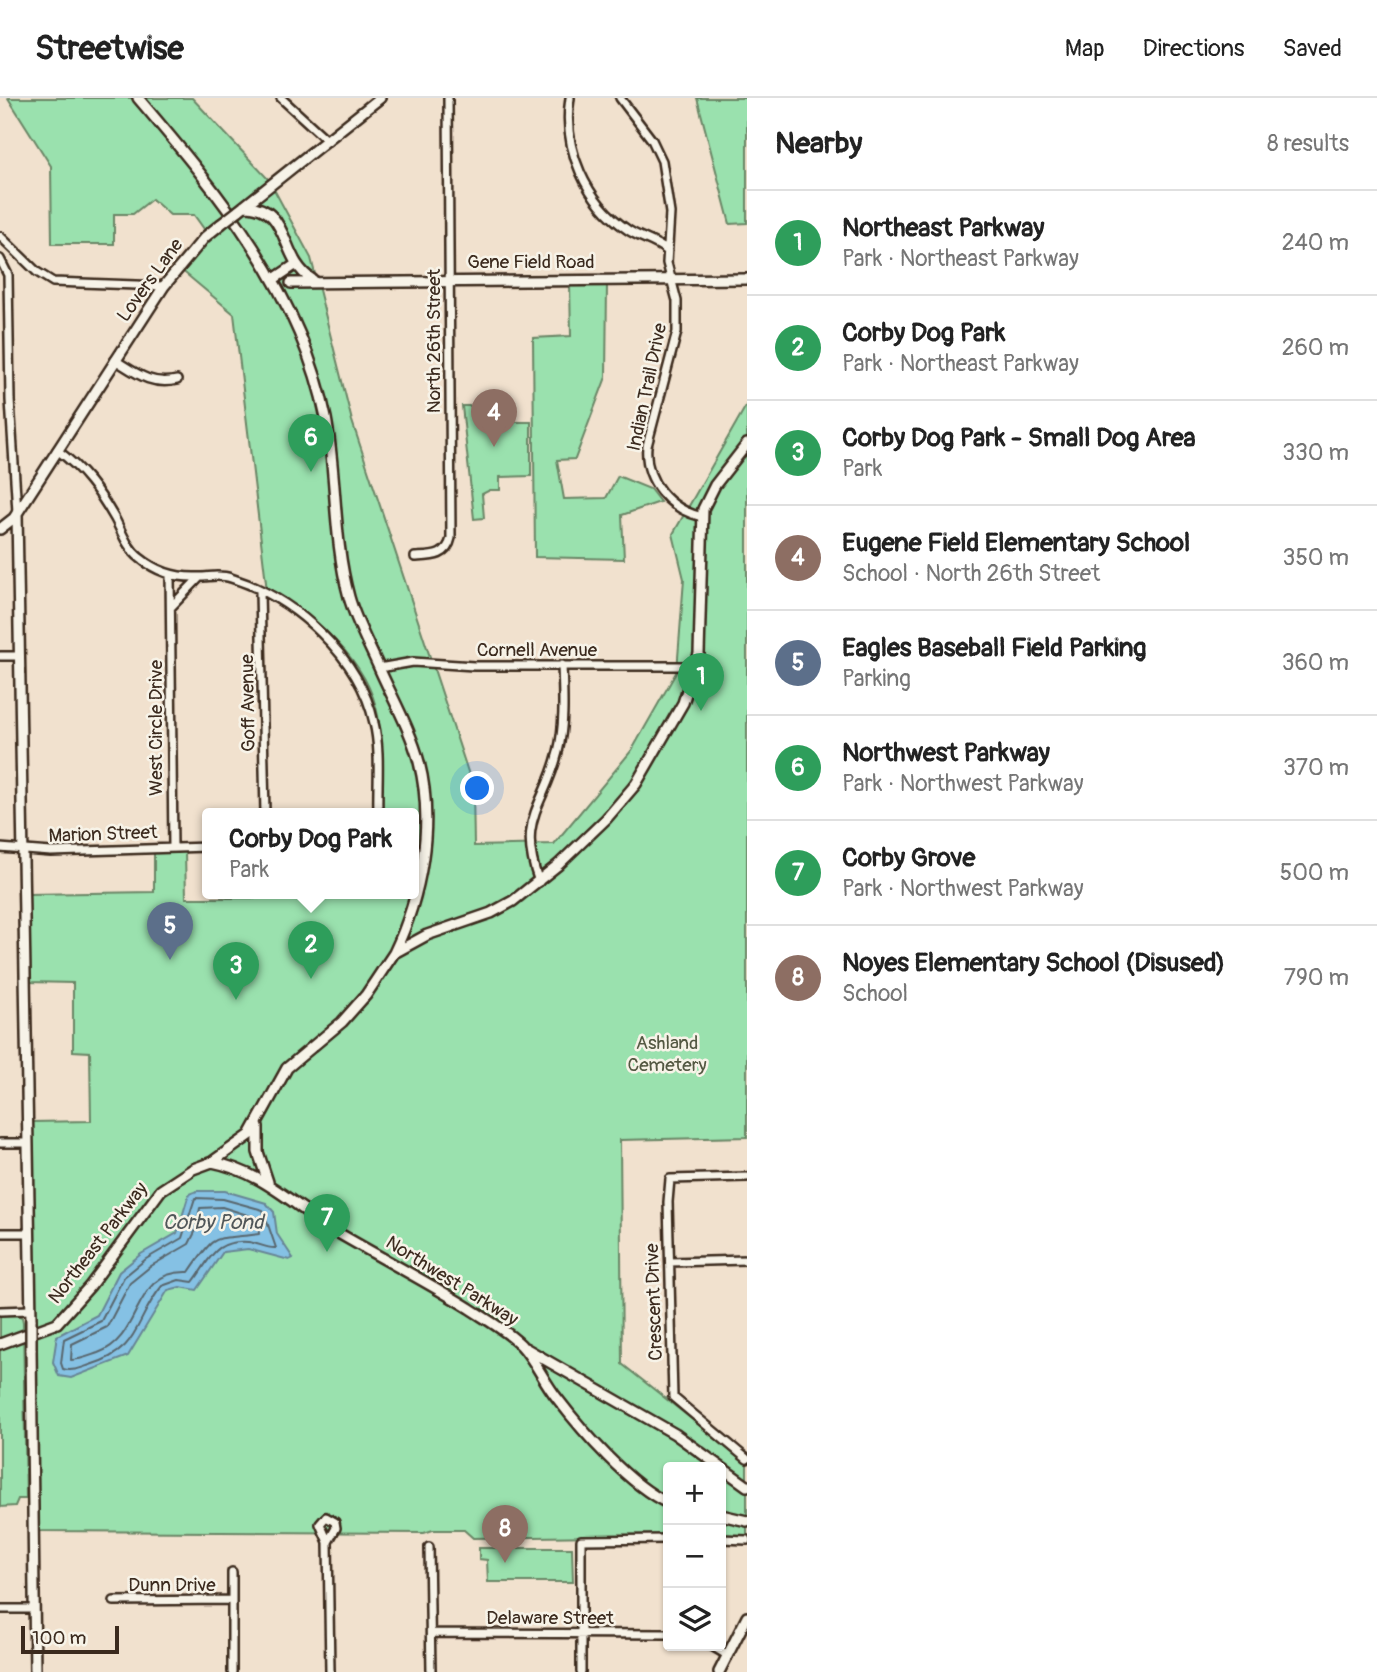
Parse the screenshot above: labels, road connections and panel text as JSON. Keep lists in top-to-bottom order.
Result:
{
  "streets": {
    "street": [
      "Gene Field Road",
      "Lovers Lane",
      "North 26th Street",
      "Indian Trail Drive",
      "Cornell Avenue",
      "Goff Avenue",
      "West Circle Drive",
      "Marion Street",
      "Northeast Parkway",
      "Northwest Parkway",
      "Crescent Drive",
      "Dunn Drive",
      "Delaware Street"
    ]
  },
  "crossings": [
    ["Gene Field Road", "North 26th Street"],
    ["Gene Field Road", "Indian Trail Drive"],
    ["Indian Trail Drive", "Northeast Parkway"],
    ["Cornell Avenue", "Northeast Parkway"],
    ["West Circle Drive", "Marion Street"],
    ["Northeast Parkway", "Northwest Parkway"]
  ],
  "water": ["Corby Pond"],
  "parks": ["Ashland Cemetery"],
  "scale_bar": "100 m",
  "page": {
    "header": "Streetwise",
    "nav": ["Map", "Directions", "Saved"],
    "heading": ["Nearby", "8 results"],
    "list": [
      {
        "mark": "1",
        "name": "Northeast Parkway",
        "note": "Park · Northeast Parkway",
        "value": "240 m"
      },
      {
        "mark": "2",
        "name": "Corby Dog Park",
        "note": "Park · Northeast Parkway",
        "value": "260 m"
      },
      {
        "mark": "3",
        "name": "Corby Dog Park - Small Dog Area",
        "note": "Park",
        "value": "330 m"
      },
      {
        "mark": "4",
        "name": "Eugene Field Elementary School",
        "note": "School · North 26th Street",
        "value": "350 m"
      },
      {
        "mark": "5",
        "name": "Eagles Baseball Field Parking",
        "note": "Parking",
        "value": "360 m"
      },
      {
        "mark": "6",
        "name": "Northwest Parkway",
        "note": "Park · Northwest Parkway",
        "value": "370 m"
      },
      {
        "mark": "7",
        "name": "Corby Grove",
        "note": "Park · Northwest Parkway",
        "value": "500 m"
      },
      {
        "mark": "8",
        "name": "Noyes Elementary School (Disused)",
        "note": "School",
        "value": "790 m"
      }
    ],
    "pins": [
      "4",
      "6",
      "1",
      "5",
      "2",
      "3",
      "7",
      "8"
    ],
    "popup": ["Corby Dog Park", "Park"],
    "map_buttons": ["+", "−"],
    "scale": "100 m"
  }
}
